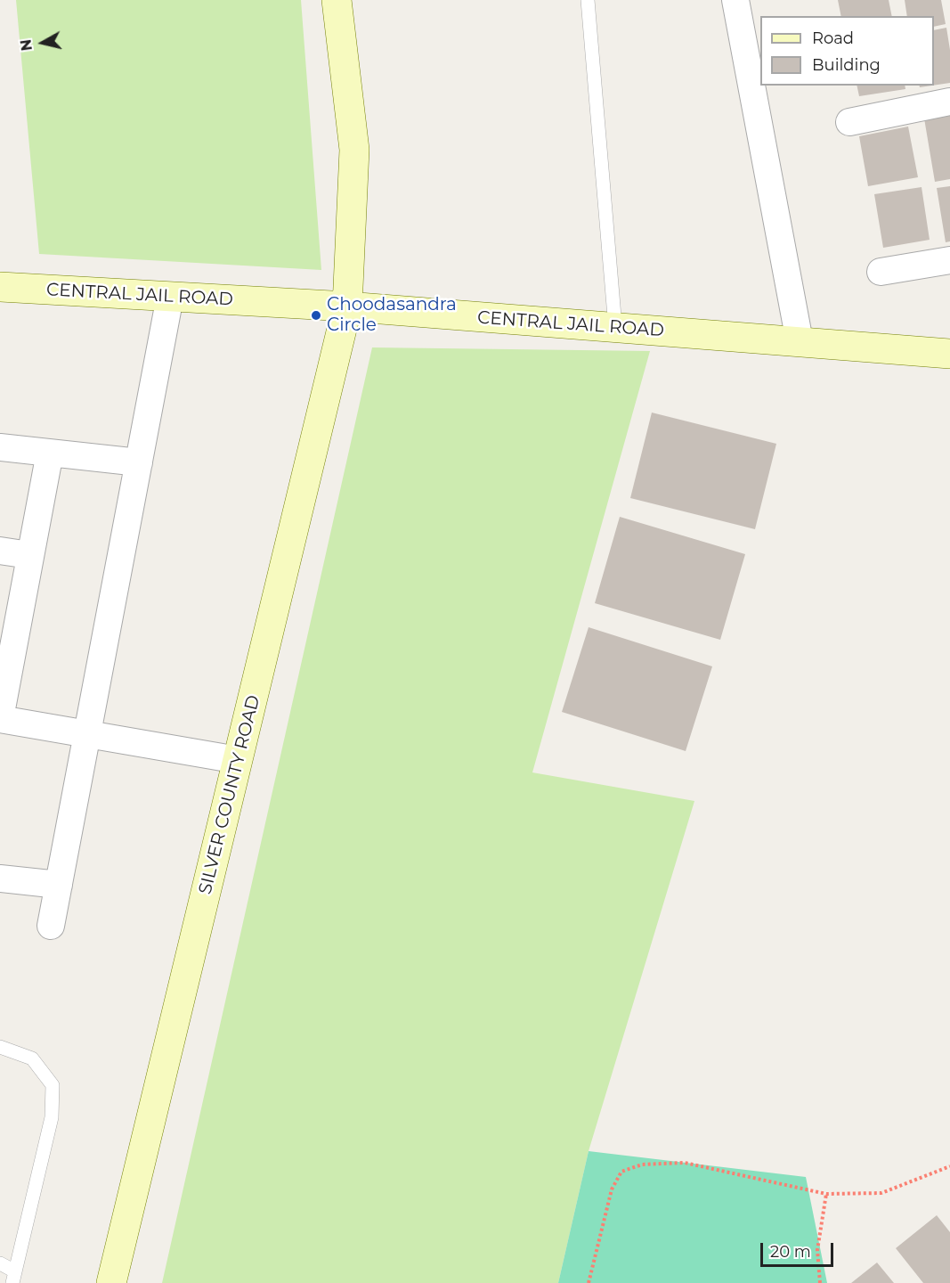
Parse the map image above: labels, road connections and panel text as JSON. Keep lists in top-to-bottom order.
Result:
{
  "streets": {
    "street": ["CENTRAL JAIL ROAD", "SILVER COUNTY ROAD"]
  },
  "crossings": [
    ["CENTRAL JAIL ROAD", "SILVER COUNTY ROAD"]
  ],
  "places": ["Choodasandra Circle"],
  "legend": ["Road", "Building"],
  "scale_bar": "20 m",
  "north": "left"
}
